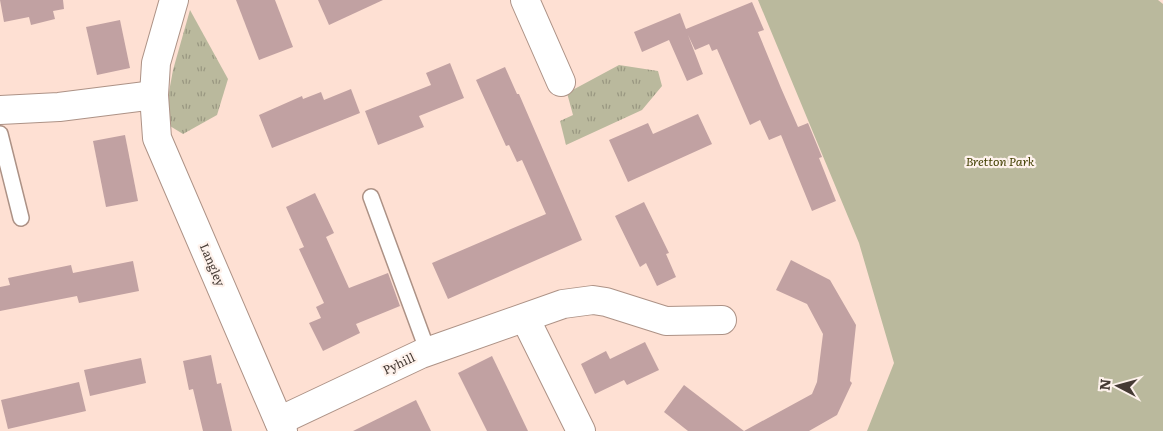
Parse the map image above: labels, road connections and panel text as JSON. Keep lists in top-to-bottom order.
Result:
{
  "streets": {
    "street": ["Langley", "Pyhill"]
  },
  "crossings": [
    ["Langley", "Pyhill"]
  ],
  "parks": ["Bretton Park"],
  "north": "left"
}
